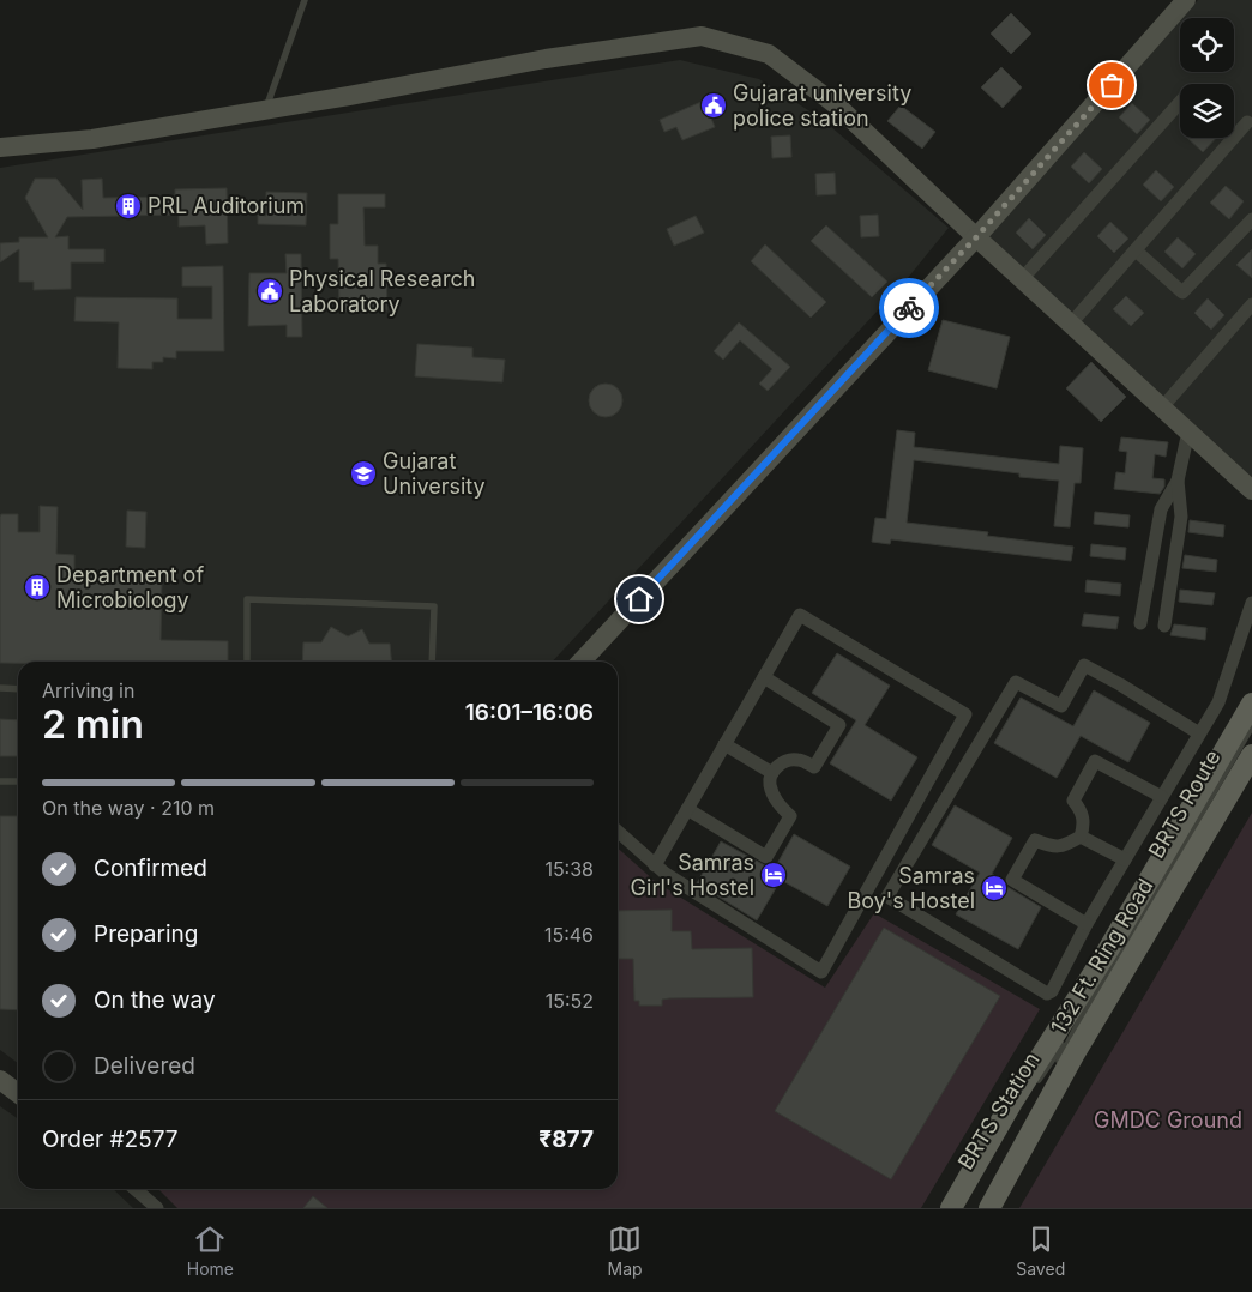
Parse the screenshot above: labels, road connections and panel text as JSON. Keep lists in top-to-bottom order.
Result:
{
  "streets": {
    "main road": ["132 Ft. Ring Road"],
    "lane": ["BRTS Route", "BRTS Station"]
  },
  "crossings": [
    ["BRTS Route", "BRTS Station"],
    ["132 Ft. Ring Road", "BRTS Station"]
  ],
  "parks": ["GMDC Ground"],
  "places": {
    "public building": ["Gujarat university police station", "Physical Research Laboratory"],
    "building": ["PRL Auditorium", "Department of Microbiology"],
    "school or university": ["Gujarat University"],
    "hotel": ["Samras Girl's Hostel", "Samras Boy's Hostel"]
  },
  "page": {
    "heading": ["2 min", "Arriving in", "16:01–16:06"],
    "panel": ["Order #2577", "₹877"],
    "bar": "On the way · 210 m",
    "list": [
      ["Confirmed", "15:38"],
      ["Preparing", "15:46"],
      ["On the way", "15:52"],
      "Delivered"
    ],
    "tabs": ["Home", "Map", "Saved"]
  }
}
